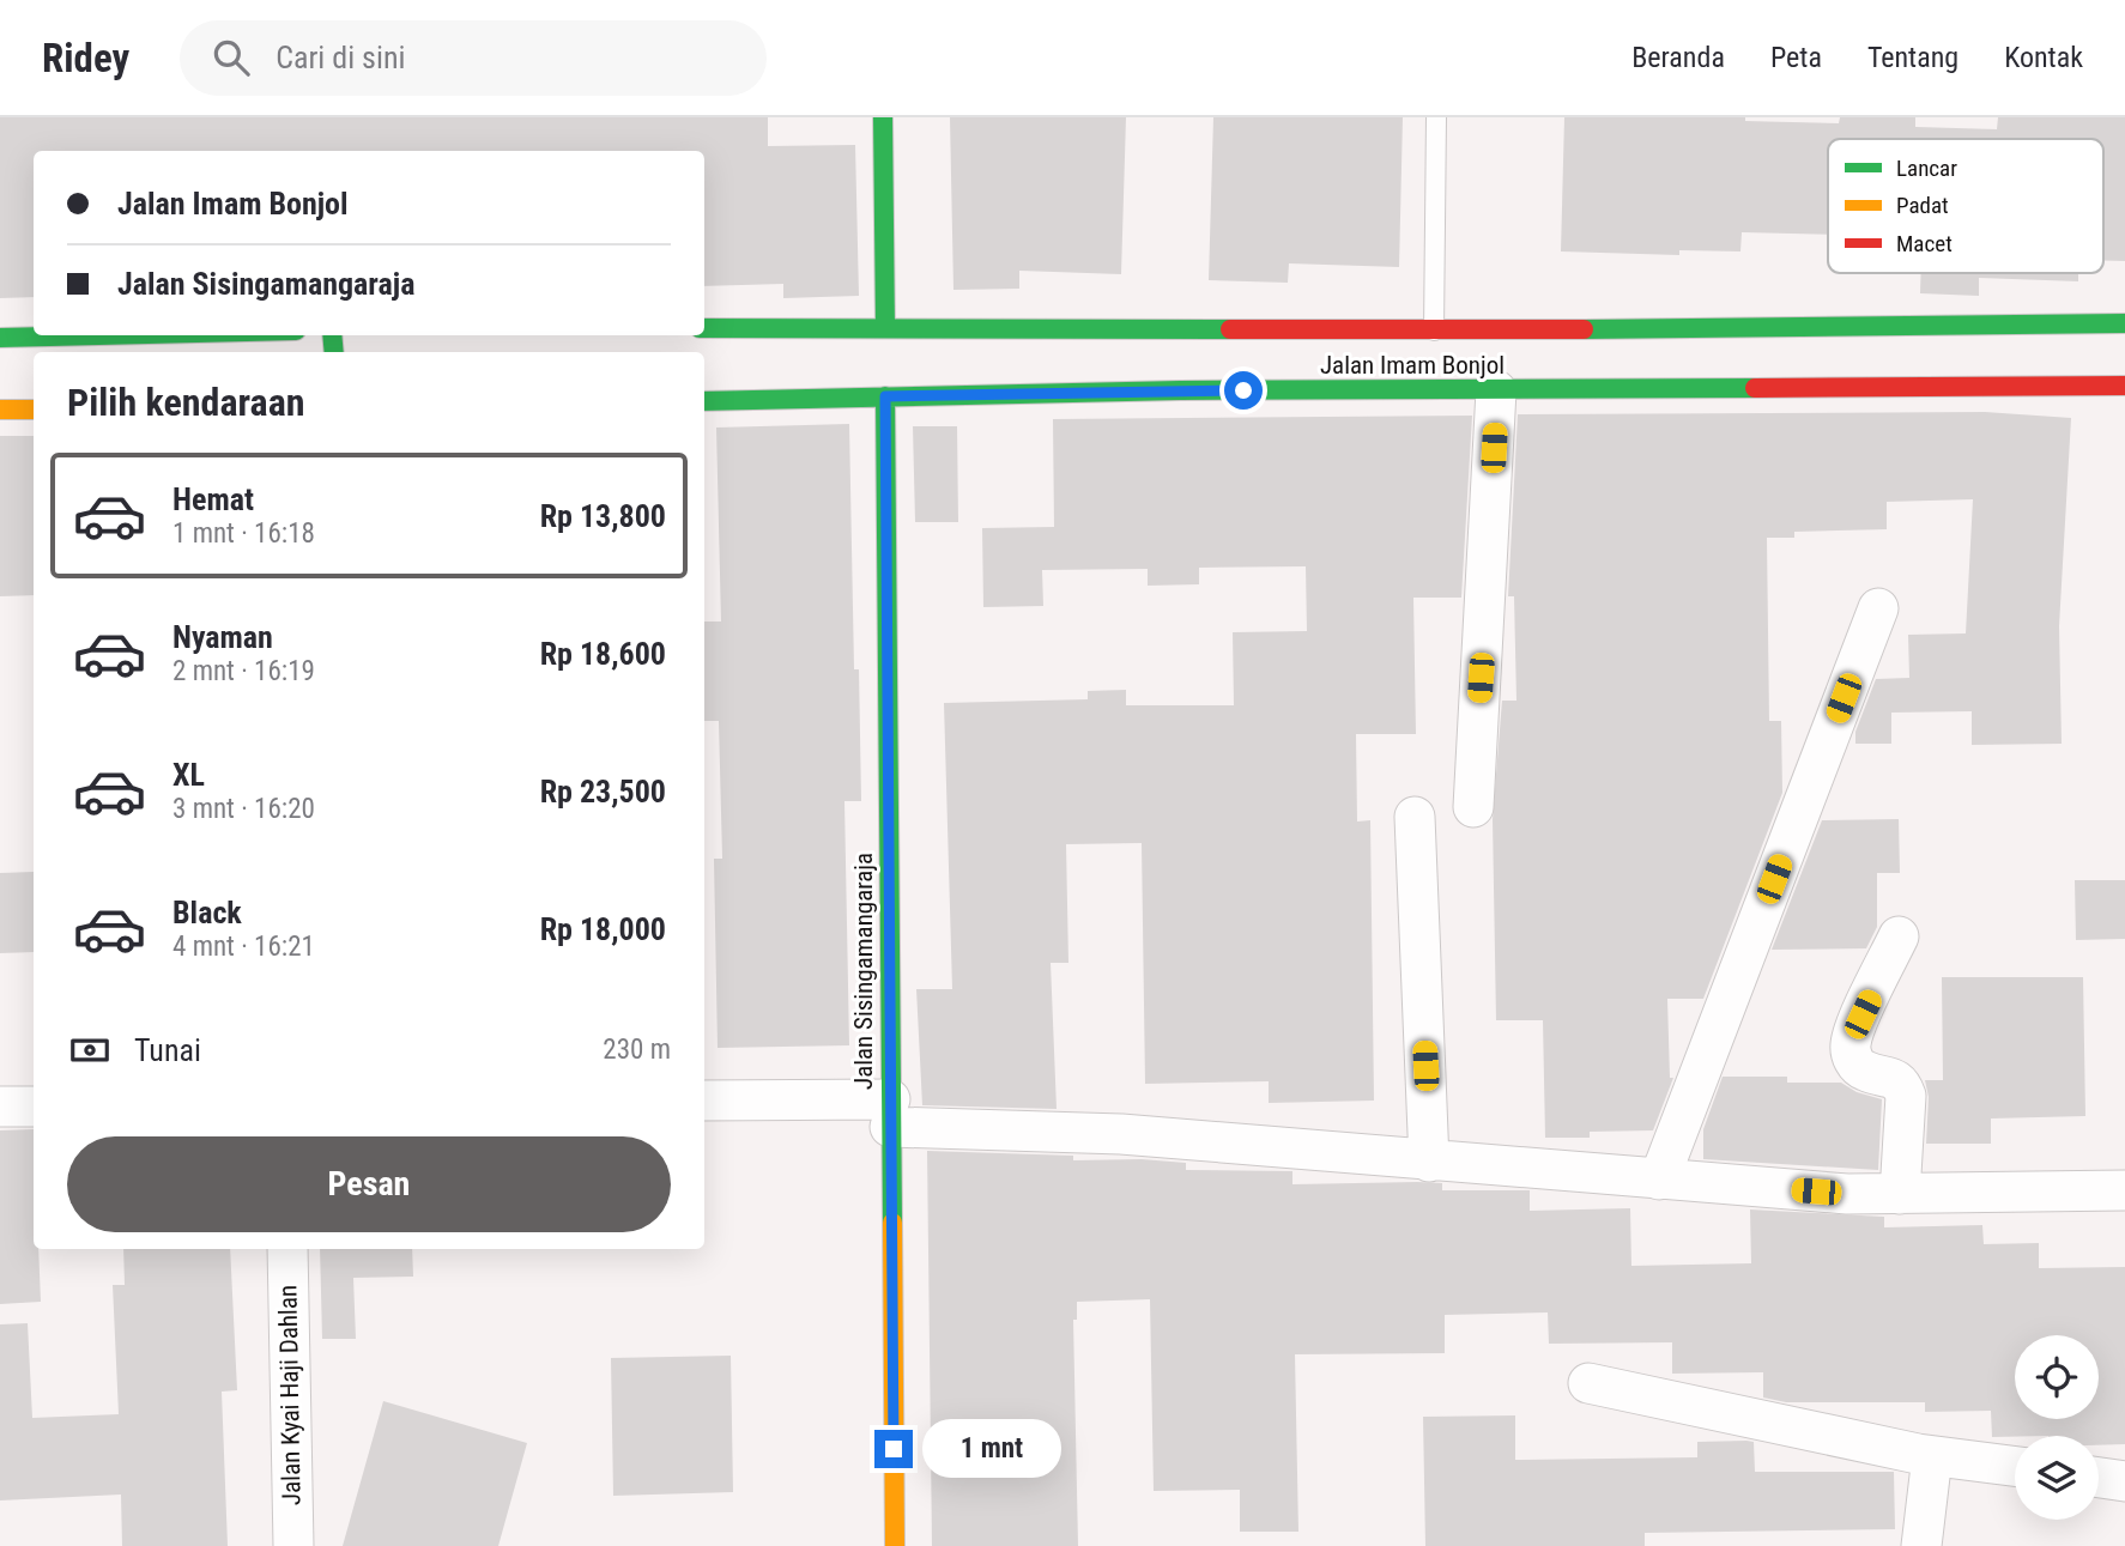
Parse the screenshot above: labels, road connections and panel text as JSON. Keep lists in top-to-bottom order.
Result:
{
  "streets": {
    "main road": ["Jalan Imam Bonjol", "Jalan Sisingamangaraja"],
    "street": ["Jalan Kyai Haji Dahlan"]
  },
  "crossings": [
    ["Jalan Imam Bonjol", "Jalan Sisingamangaraja"]
  ],
  "legend": ["Lancar", "Padat", "Macet"],
  "page": {
    "header": "Ridey",
    "search": "Cari di sini",
    "nav": [
      "Beranda",
      "Peta",
      "Tentang",
      "Kontak"
    ],
    "banner": ["Jalan Imam Bonjol", "Jalan Sisingamangaraja"],
    "heading": "Pilih kendaraan",
    "list": [
      {
        "name": "Hemat",
        "note": "1 mnt · 16:18",
        "value": "Rp 13,800"
      },
      {
        "name": "Nyaman",
        "note": "2 mnt · 16:19",
        "value": "Rp 18,600"
      },
      {
        "name": "XL",
        "note": "3 mnt · 16:20",
        "value": "Rp 23,500"
      },
      {
        "name": "Black",
        "note": "4 mnt · 16:21",
        "value": "Rp 18,000"
      }
    ],
    "pay": ["Tunai", "230 m"],
    "buttons": "Pesan",
    "bubble": "1 mnt"
  }
}
